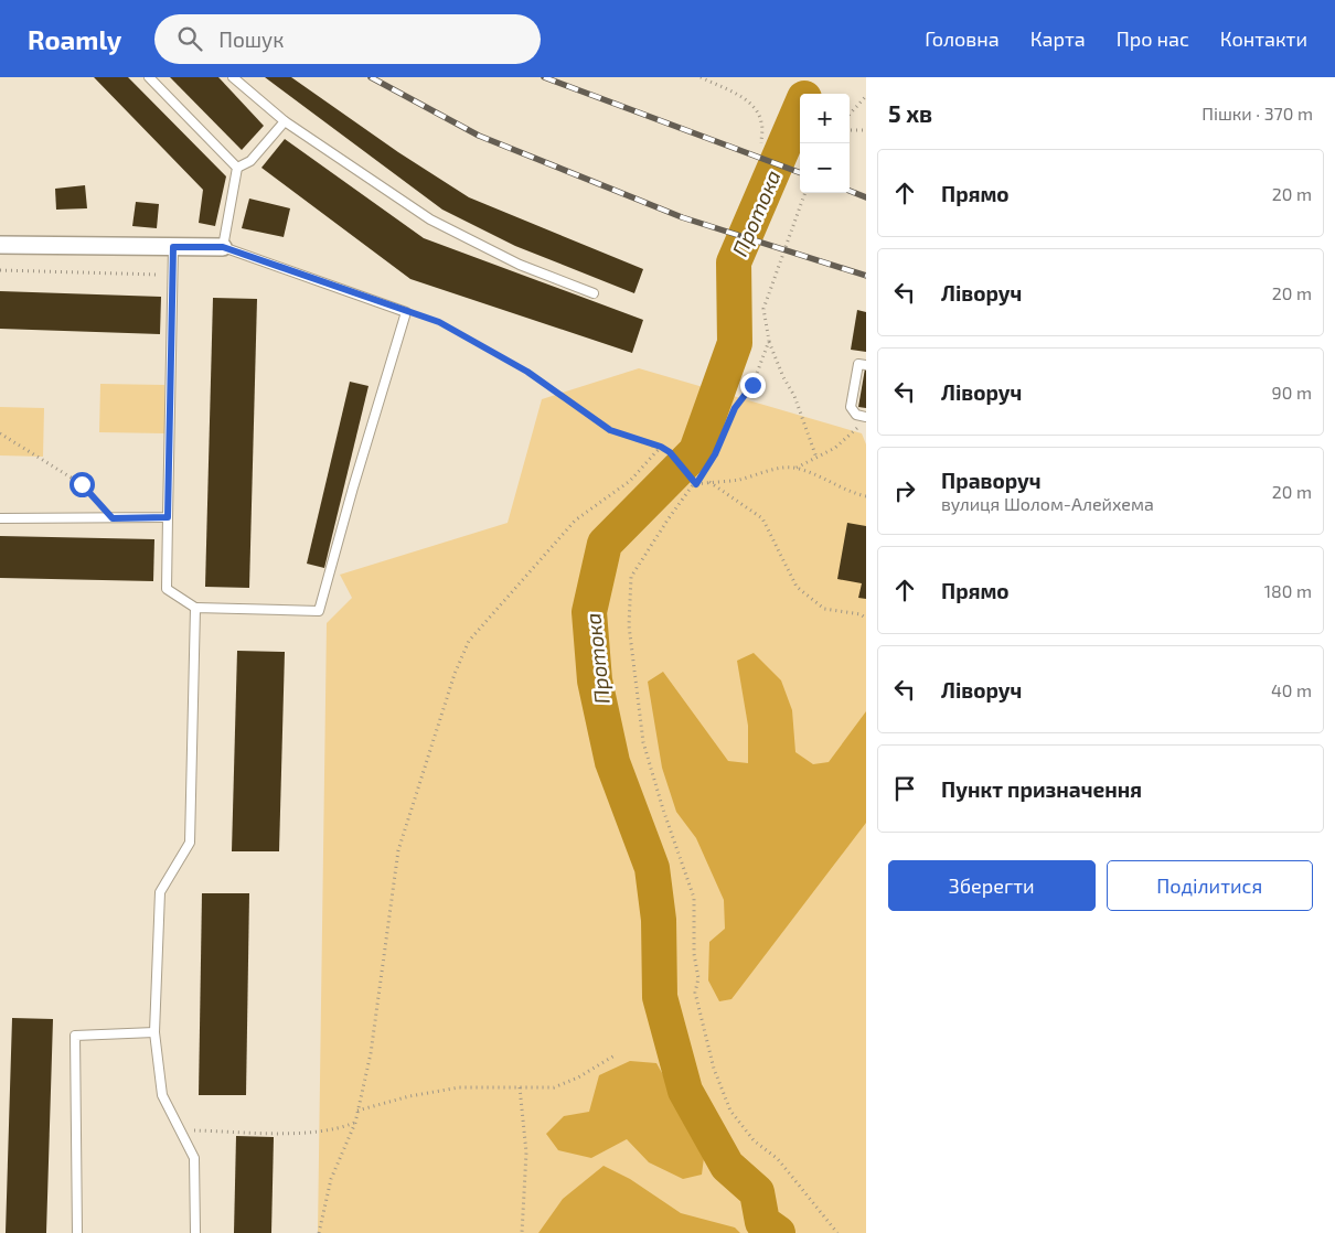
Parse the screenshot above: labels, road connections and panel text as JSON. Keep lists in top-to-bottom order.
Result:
{
  "water": ["Протока"],
  "page": {
    "header": "Roamly",
    "search": "Пошук",
    "nav": [
      "Головна",
      "Карта",
      "Про нас",
      "Контакти"
    ],
    "heading": ["5 хв", "Пішки · 370 m"],
    "map_buttons": ["+", "−"],
    "list": [
      ["Прямо", "20 m"],
      ["Ліворуч", "20 m"],
      ["Ліворуч", "90 m"],
      ["Праворуч", "вулиця Шолом-Алейхема", "20 m"],
      ["Прямо", "180 m"],
      ["Ліворуч", "40 m"],
      "Пункт призначення"
    ],
    "buttons": ["Зберегти", "Поділитися"]
  }
}
